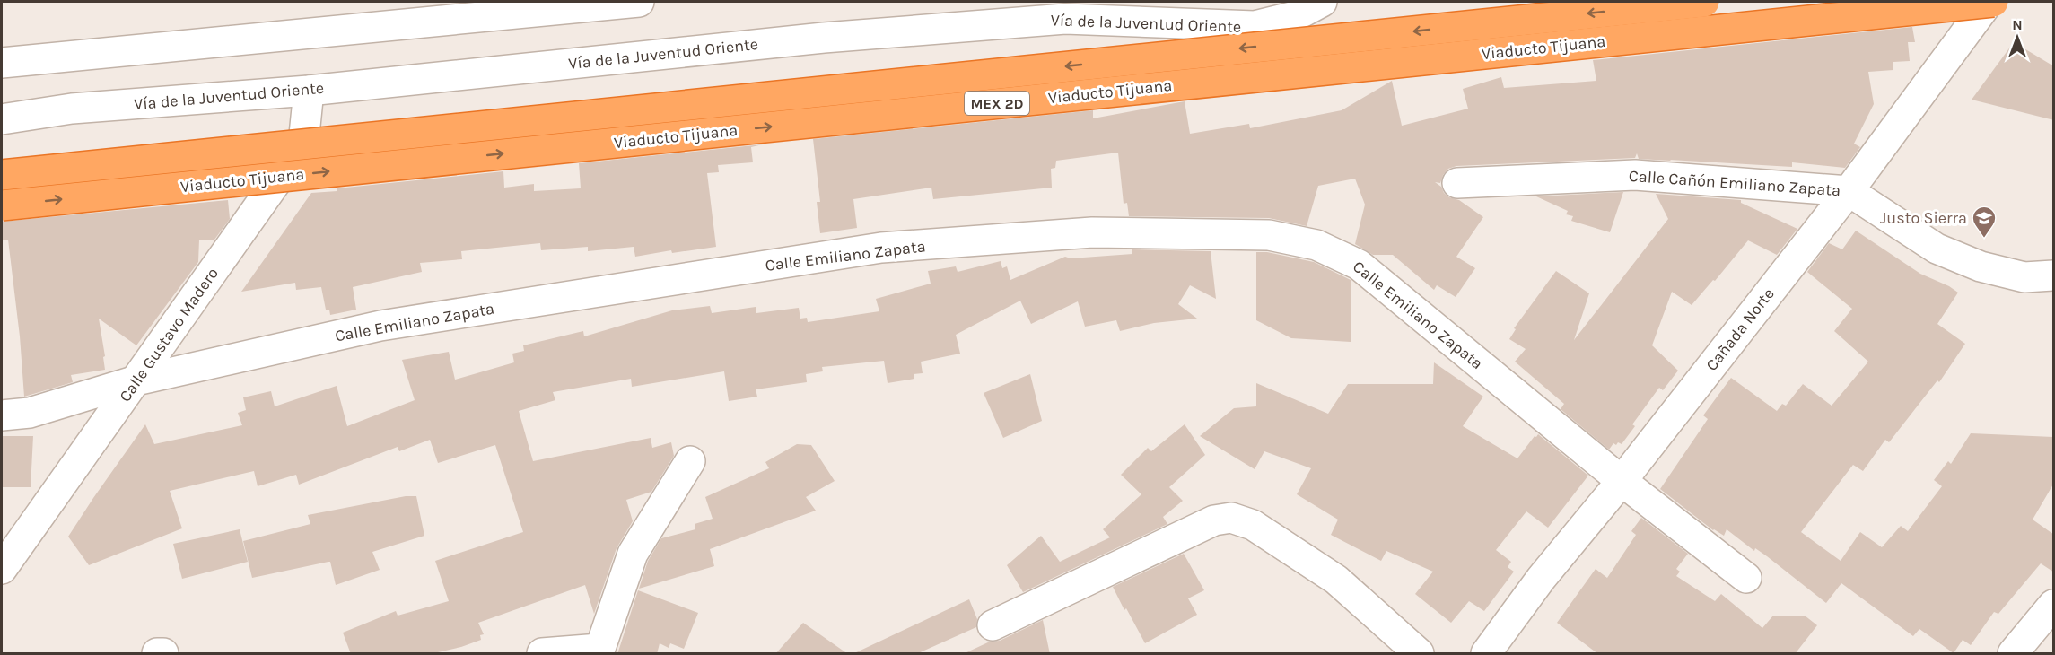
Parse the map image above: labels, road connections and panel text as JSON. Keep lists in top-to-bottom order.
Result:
{
  "streets": {
    "highway": ["Viaducto Tijuana", "MEX 2D"],
    "street": [
      "Vía de la Juventud Oriente",
      "Calle Cañón Emiliano Zapata",
      "Calle Emiliano Zapata",
      "Cañada Norte",
      "Calle Gustavo Madero"
    ]
  },
  "crossings": [
    ["Vía de la Juventud Oriente", "Calle Gustavo Madero"],
    ["Calle Cañón Emiliano Zapata", "Cañada Norte"],
    ["Calle Emiliano Zapata", "Cañada Norte"],
    ["Calle Emiliano Zapata", "Calle Gustavo Madero"]
  ],
  "places": {
    "school or university": ["Justo Sierra"]
  },
  "north": "top"
}
